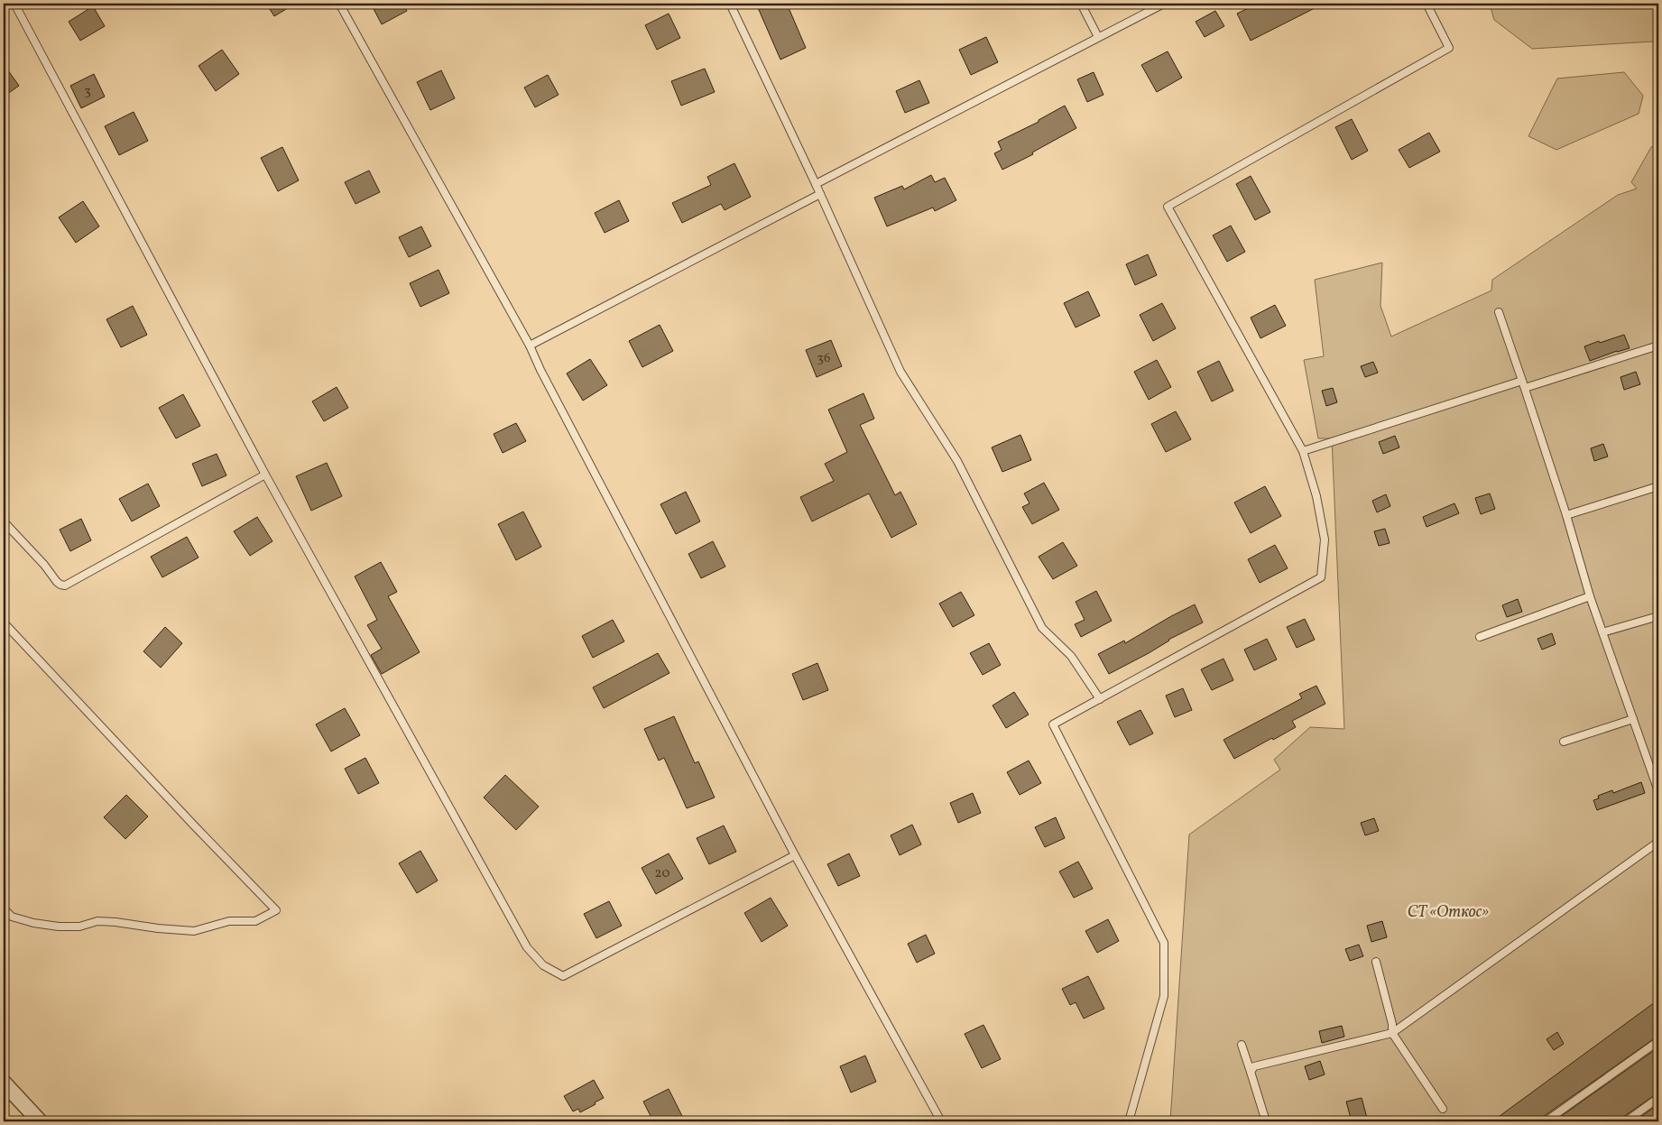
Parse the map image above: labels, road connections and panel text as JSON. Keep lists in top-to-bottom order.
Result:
{
  "parks": ["СТ «Откос»"],
  "house_numbers": ["3", "36", "20"]
}
